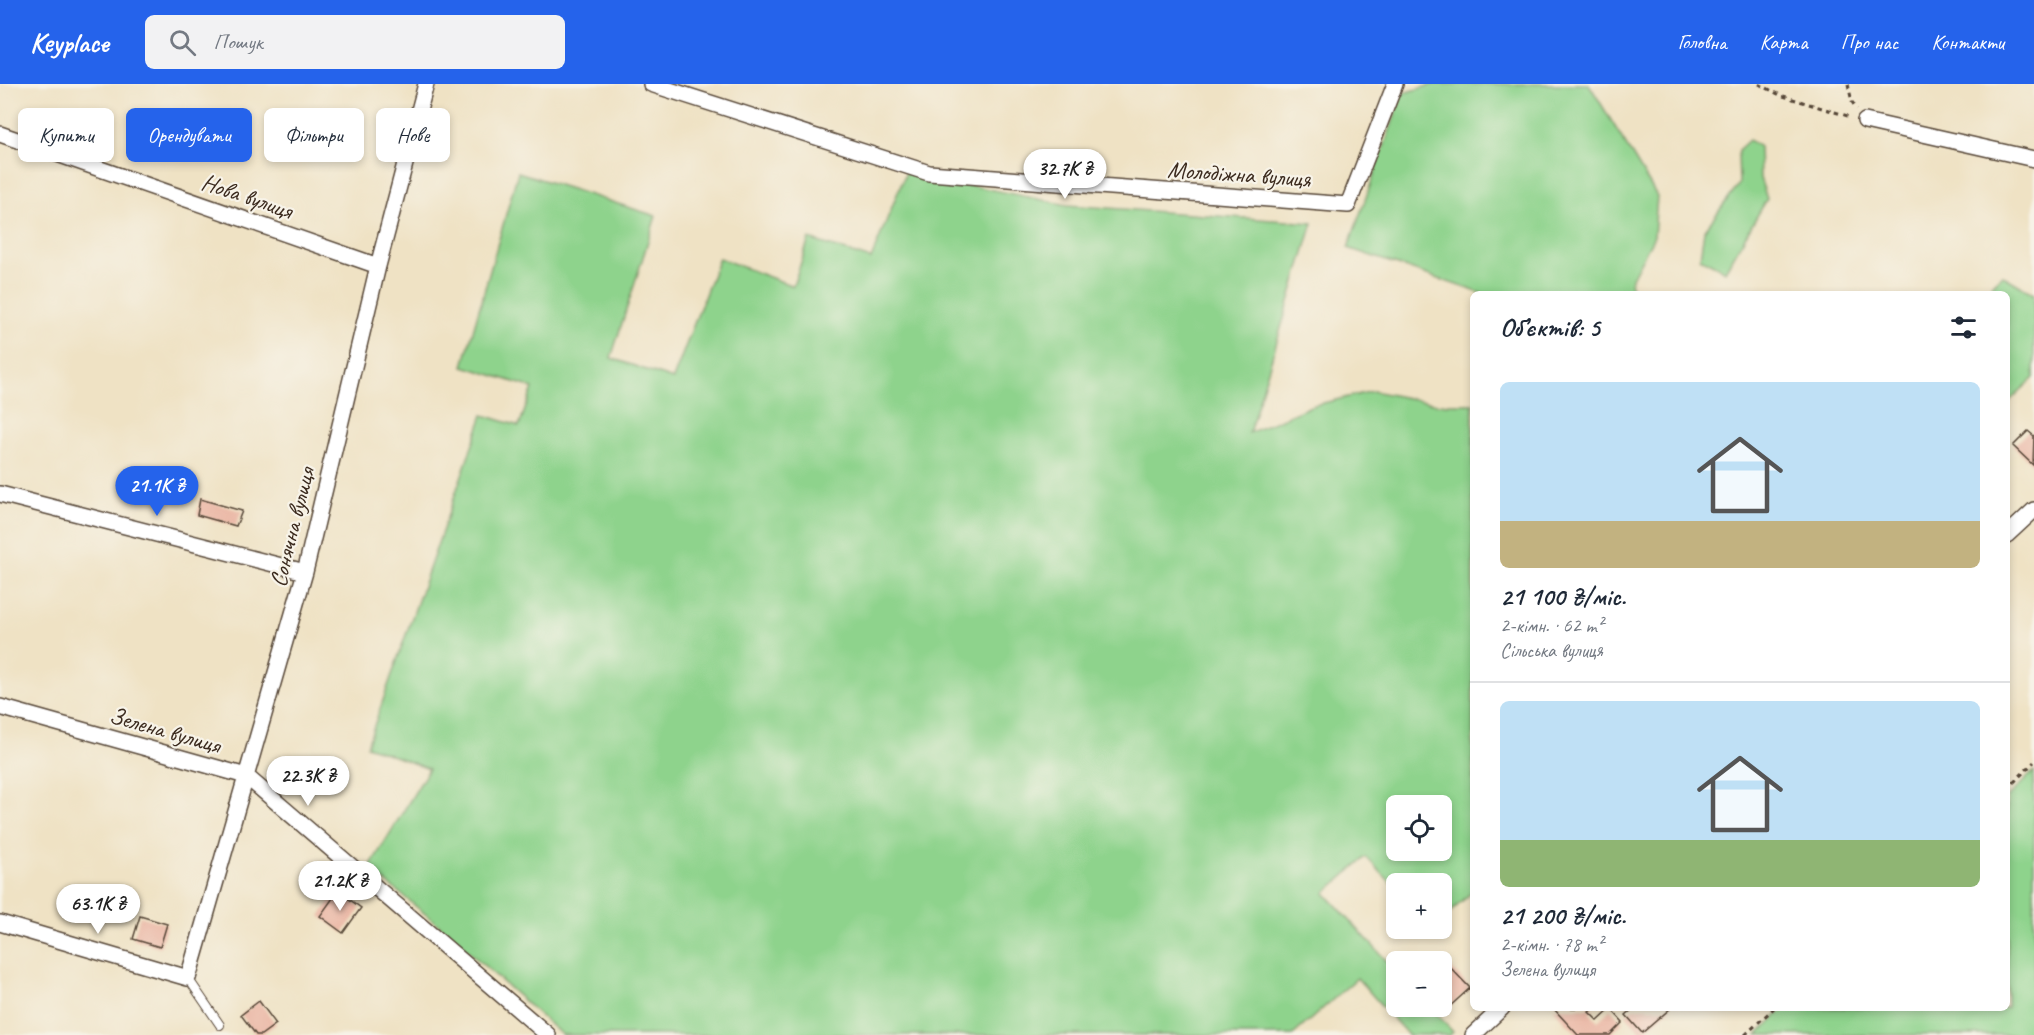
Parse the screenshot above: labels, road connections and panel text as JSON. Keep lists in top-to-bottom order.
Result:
{
  "streets": {
    "street": [
      "Молодіжна вулиця",
      "Нова вулиця",
      "Сонячна вулиця",
      "Зелена вулиця"
    ]
  },
  "crossings": [
    ["Нова вулиця", "Сонячна вулиця"],
    ["Сонячна вулиця", "Зелена вулиця"]
  ],
  "page": {
    "header": "Keyplace",
    "search": "Пошук",
    "nav": [
      "Головна",
      "Карта",
      "Про нас",
      "Контакти"
    ],
    "chip": [
      "Купити",
      "Орендувати",
      "Фільтри",
      "Нове"
    ],
    "price": [
      "32.7K ₴",
      "21.1K ₴",
      "22.3K ₴",
      "21.2K ₴",
      "63.1K ₴"
    ],
    "heading": "Об’єктів: 5",
    "list": [
      {
        "name": "21 100 ₴/міс.",
        "note": "2-кімн. · 62 m² · Сільська вулиця"
      },
      {
        "name": "21 200 ₴/міс.",
        "note": "2-кімн. · 78 m² · Зелена вулиця"
      }
    ],
    "map_buttons": ["+", "−"]
  }
}
